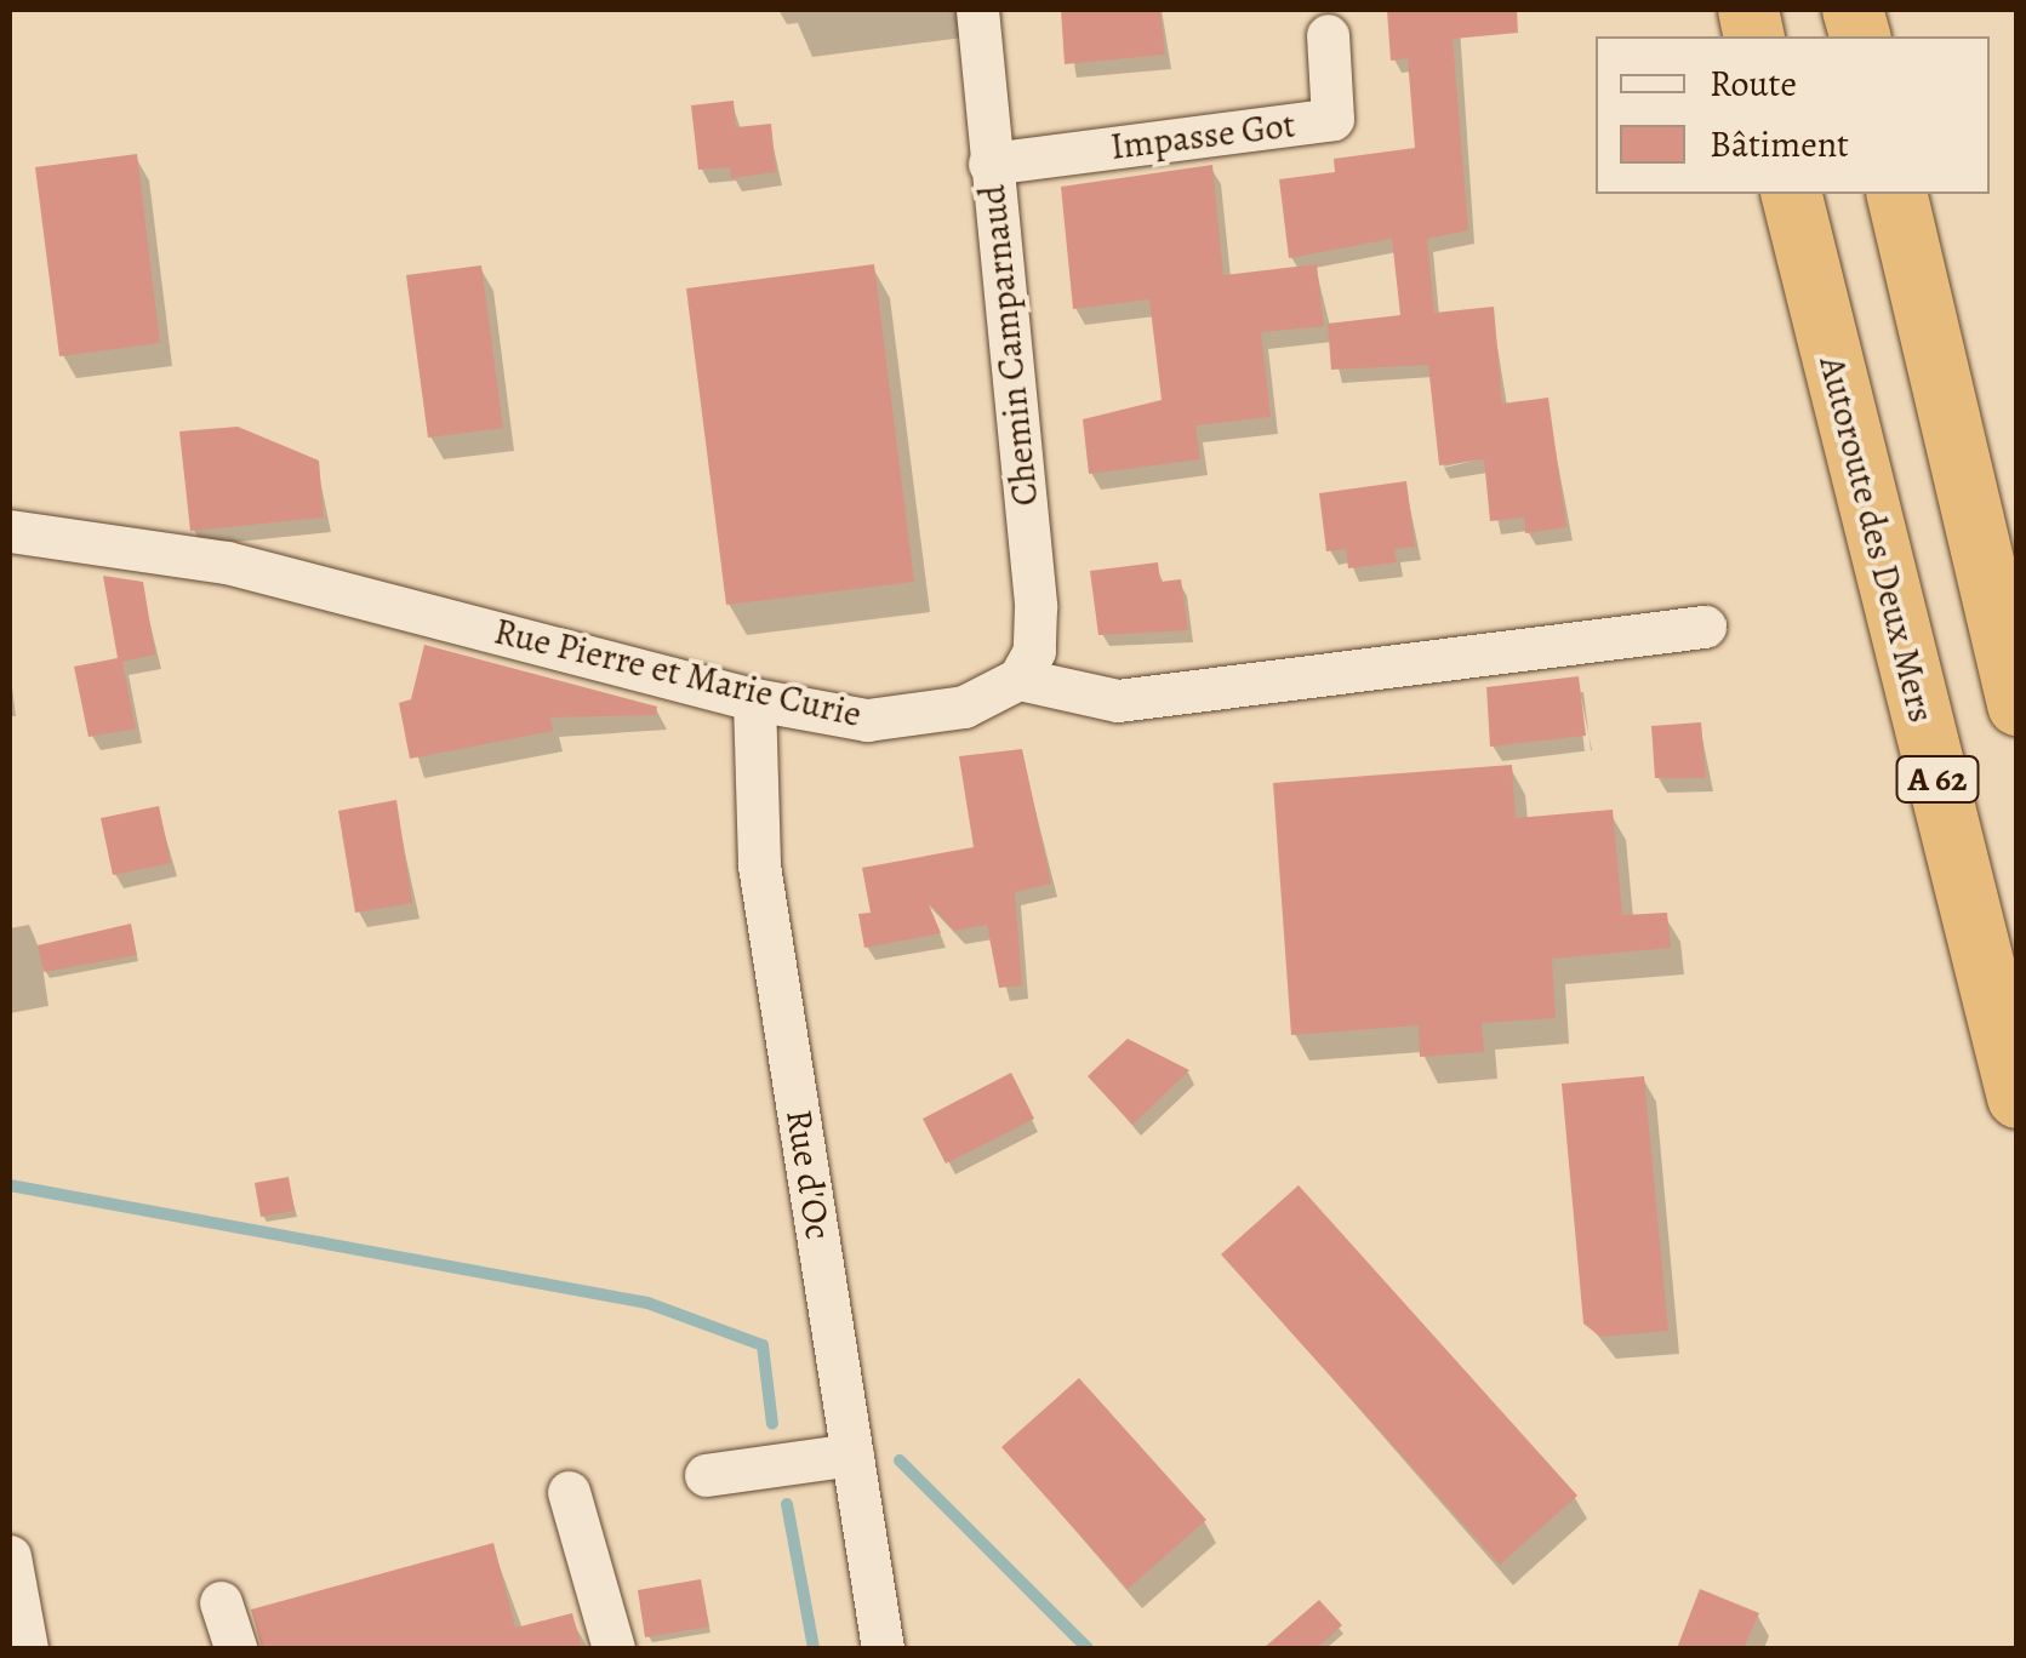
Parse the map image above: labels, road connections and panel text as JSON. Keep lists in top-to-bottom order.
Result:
{
  "streets": {
    "highway": ["Autoroute des Deux Mers", "A 62"],
    "street": [
      "Impasse Got",
      "Chemin Camparnaud",
      "Rue Pierre et Marie Curie",
      "Rue d'Oc"
    ]
  },
  "crossings": [
    ["Impasse Got", "Chemin Camparnaud"],
    ["Chemin Camparnaud", "Rue Pierre et Marie Curie"],
    ["Rue Pierre et Marie Curie", "Rue d'Oc"]
  ],
  "legend": ["Route", "Bâtiment"]
}
